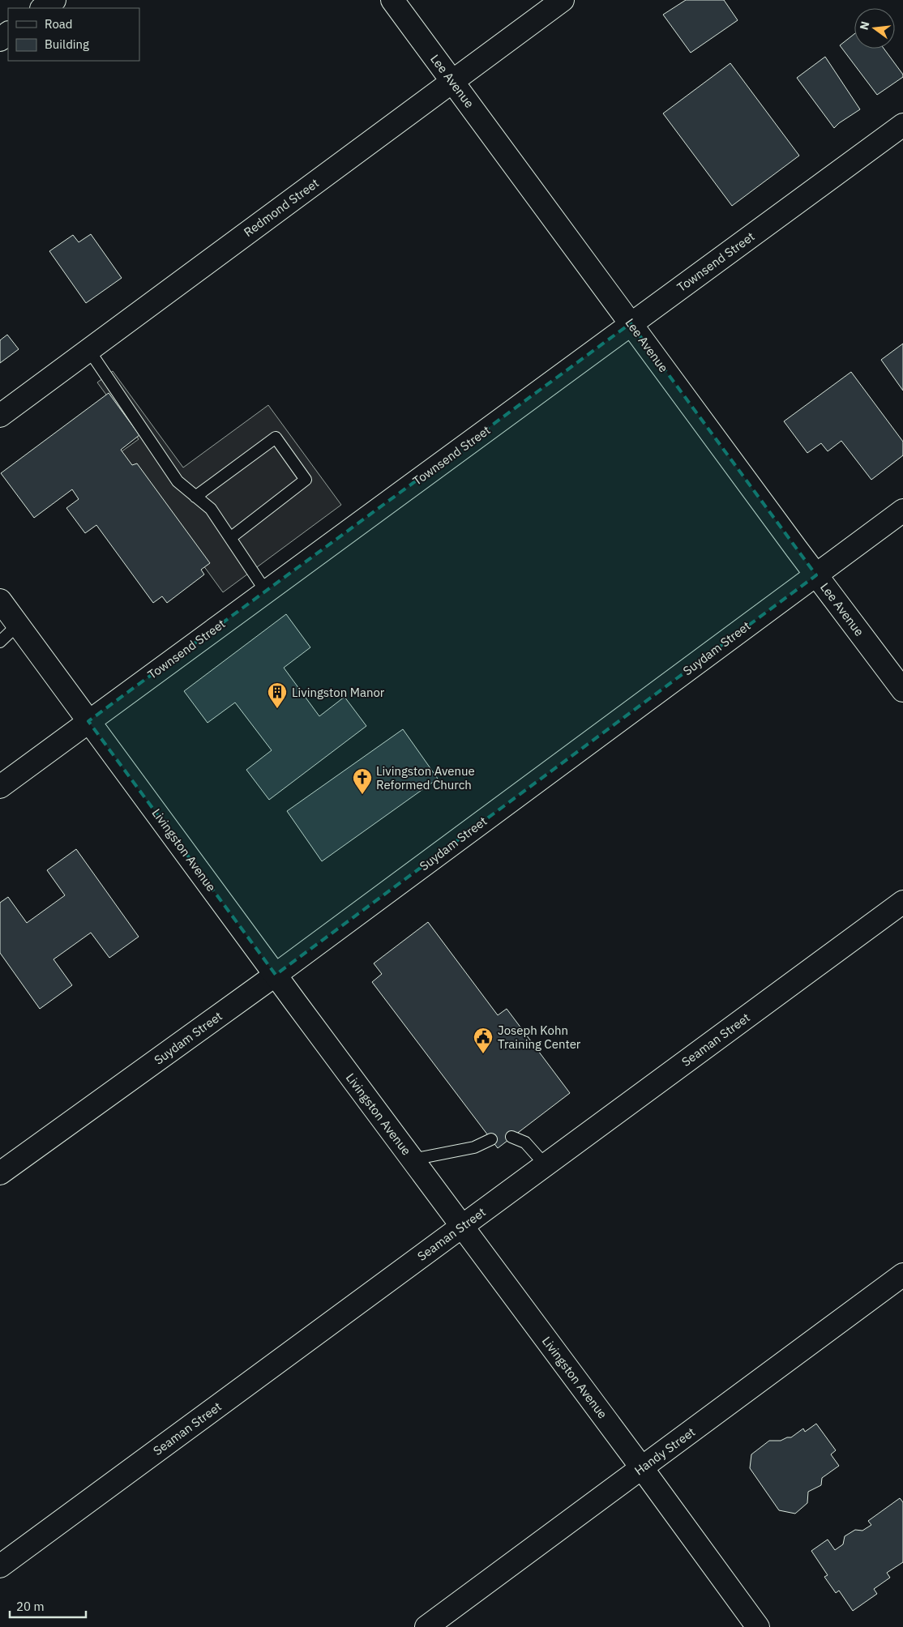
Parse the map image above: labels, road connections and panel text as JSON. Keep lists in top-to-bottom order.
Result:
{
  "streets": {
    "street": [
      "Lee Avenue",
      "Redmond Street",
      "Townsend Street",
      "Suydam Street",
      "Livingston Avenue",
      "Seaman Street",
      "Handy Street"
    ]
  },
  "crossings": [
    ["Lee Avenue", "Redmond Street"],
    ["Lee Avenue", "Townsend Street"],
    ["Lee Avenue", "Suydam Street"],
    ["Townsend Street", "Livingston Avenue"],
    ["Suydam Street", "Livingston Avenue"],
    ["Livingston Avenue", "Seaman Street"],
    ["Livingston Avenue", "Handy Street"]
  ],
  "places": {
    "building": ["Livingston Manor"],
    "church": ["Livingston Avenue Reformed Church"],
    "public building": ["Joseph Kohn Training Center"]
  },
  "legend": ["Road", "Building"],
  "scale_bar": "20 m",
  "north": "left"
}
